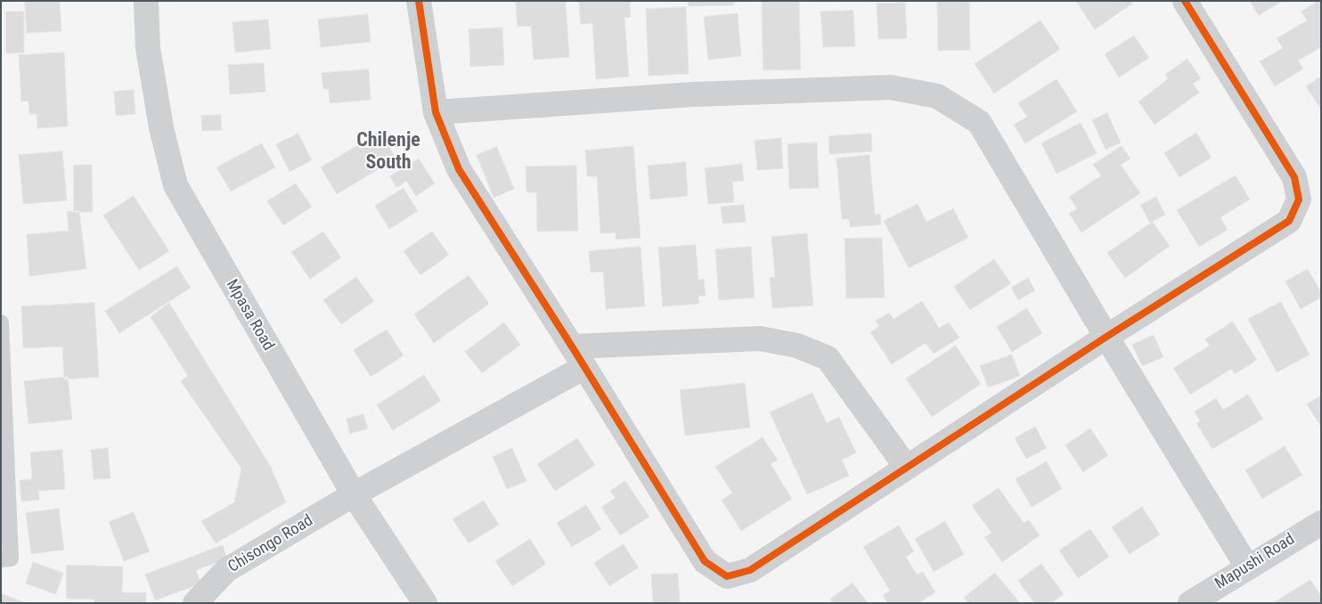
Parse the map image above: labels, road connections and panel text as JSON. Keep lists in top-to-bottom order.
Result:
{
  "streets": {
    "street": ["Mpasa Road", "Chisongo Road", "Mapushi Road"]
  },
  "crossings": [
    ["Mpasa Road", "Chisongo Road"]
  ],
  "districts": ["Chilenje South"]
}
